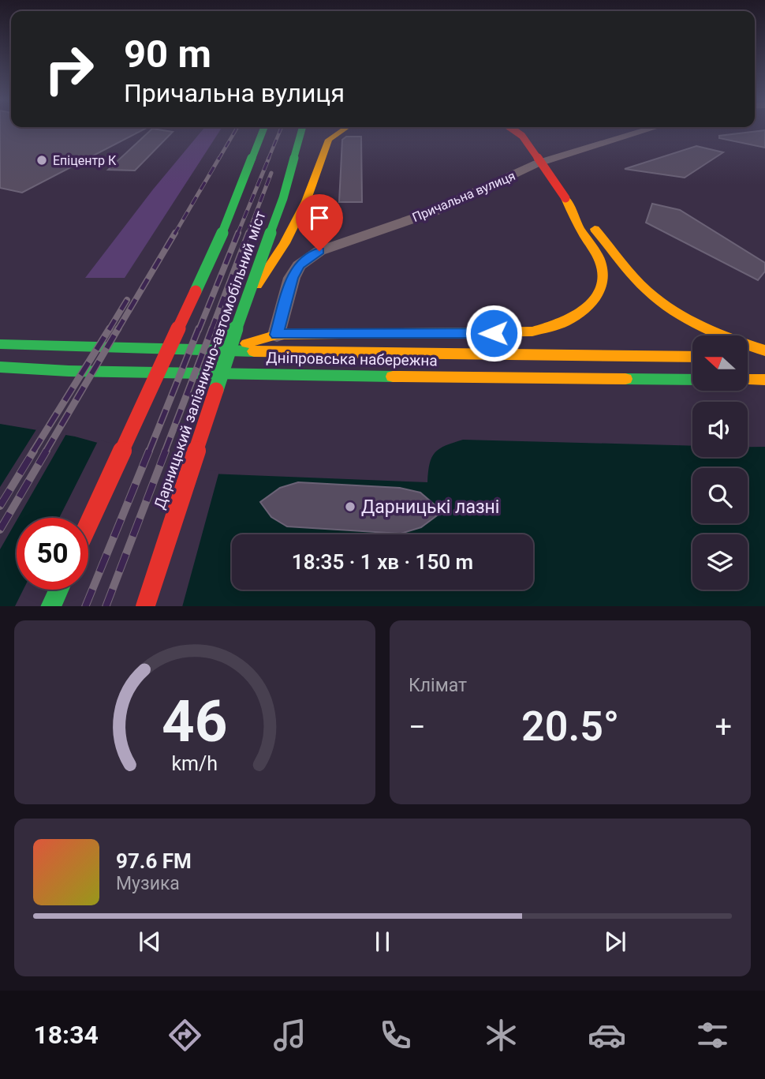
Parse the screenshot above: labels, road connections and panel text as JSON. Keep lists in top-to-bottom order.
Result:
{
  "streets": {
    "main road": ["Дніпровська набережна", "Дарницький залізнично-автомобільний міст"],
    "street": ["Причальна вулиця"]
  },
  "places": ["Епіцентр К", "Дарницькі лазні"],
  "north": "left",
  "page": {
    "turn": ["90 m", "Причальна вулиця"],
    "limit": "50",
    "trip": "18:35 · 1 хв · 150 m",
    "tile": "Клімат",
    "heat": ["−", "20.5°", "+"],
    "song": ["97.6 FM", "Музика"],
    "tabs": "18:34",
    "gauge": ["46", "km/h"]
  }
}
